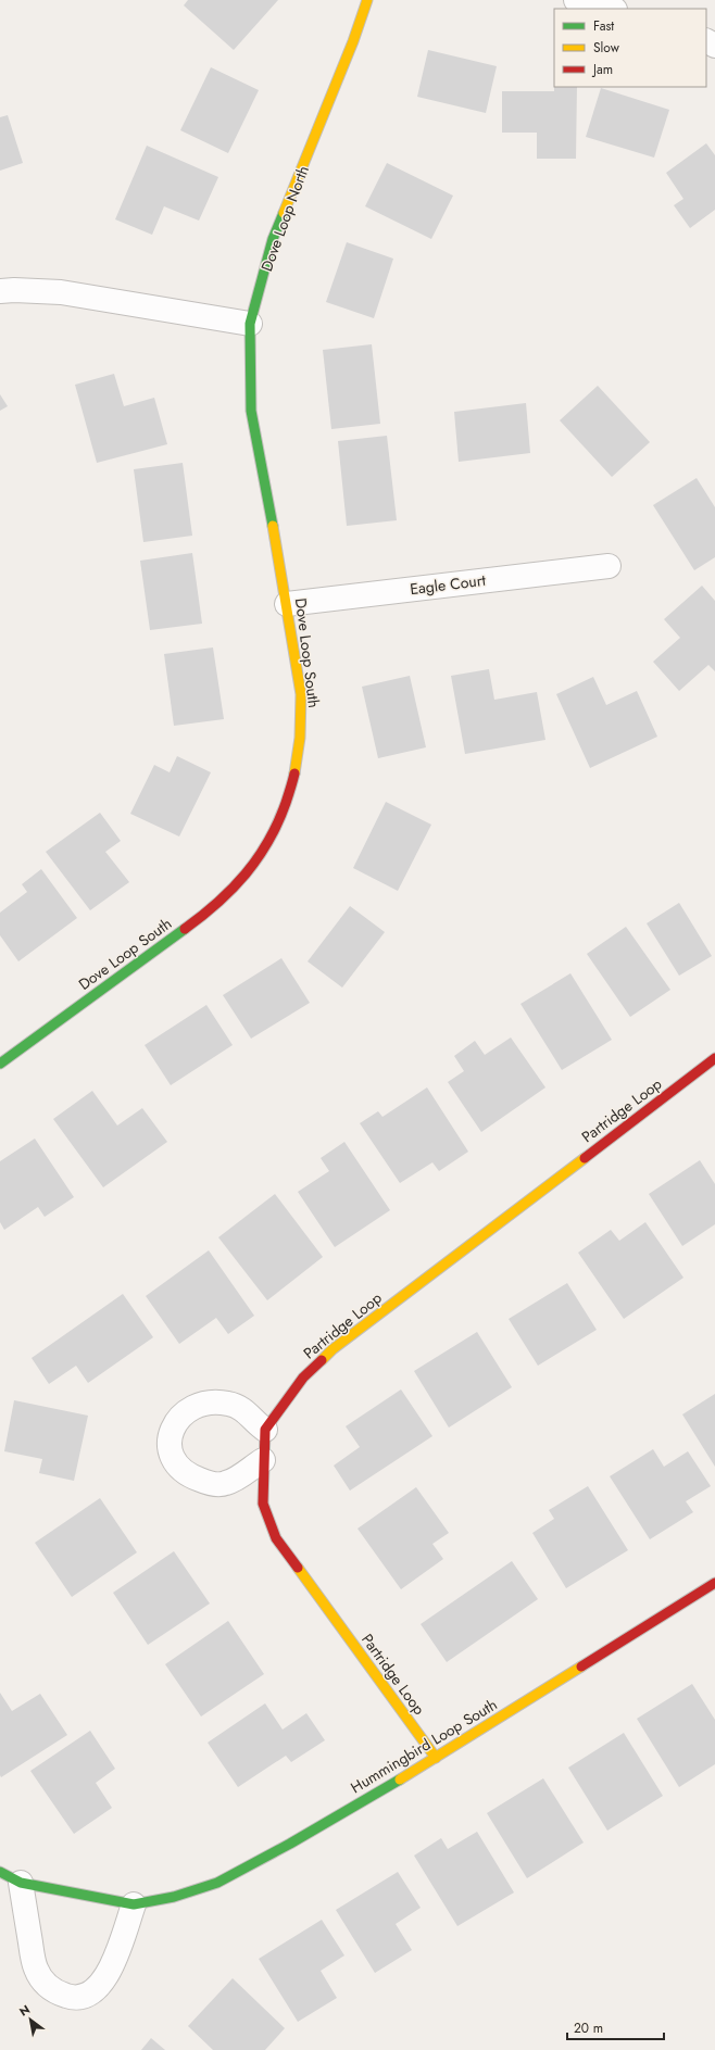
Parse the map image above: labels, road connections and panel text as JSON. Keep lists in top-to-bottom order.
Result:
{
  "streets": {
    "street": [
      "Dove Loop North",
      "Eagle Court",
      "Dove Loop South",
      "Partridge Loop",
      "Hummingbird Loop South"
    ]
  },
  "crossings": [
    ["Dove Loop North", "Dove Loop South"],
    ["Eagle Court", "Dove Loop South"],
    ["Partridge Loop", "Hummingbird Loop South"]
  ],
  "legend": ["Fast", "Slow", "Jam"],
  "scale_bar": "20 m",
  "north": "top left"
}
